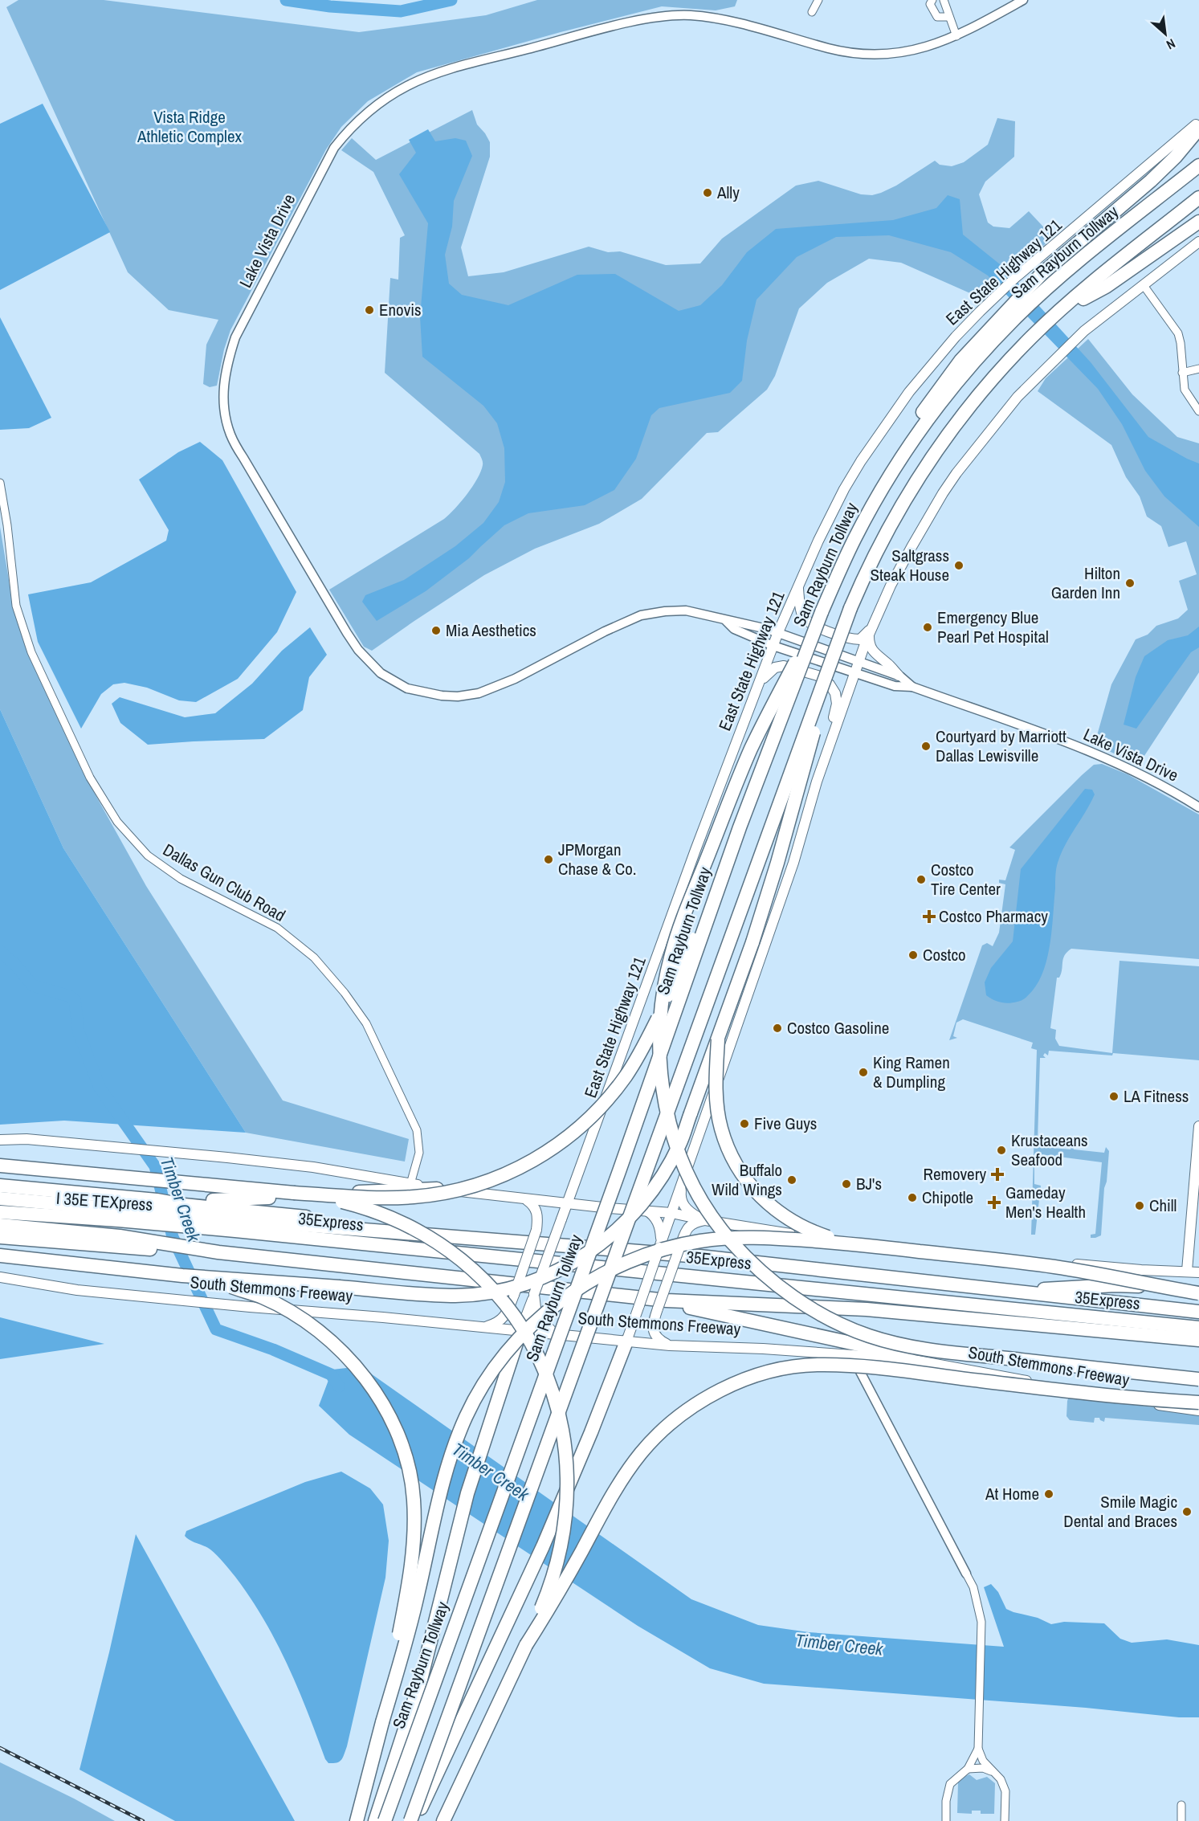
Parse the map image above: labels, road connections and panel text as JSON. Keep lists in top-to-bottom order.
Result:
{
  "streets": {
    "highway": [
      "Sam Rayburn Tollway",
      "I 35E TEXpress",
      "35Express",
      "South Stemmons Freeway"
    ],
    "main road": ["East State Highway 121"],
    "street": ["Lake Vista Drive", "Dallas Gun Club Road"]
  },
  "crossings": [
    ["Lake Vista Drive", "East State Highway 121"],
    ["East State Highway 121", "South Stemmons Freeway"],
    ["I 35E TEXpress", "35Express"]
  ],
  "water": ["Timber Creek"],
  "parks": ["Vista Ridge Athletic Complex"],
  "places": {
    "other": [
      "Ally",
      "Enovis",
      "Saltgrass Steak House",
      "Hilton Garden Inn",
      "Emergency Blue Pearl Pet Hospital",
      "Mia Aesthetics",
      "Courtyard by Marriott Dallas Lewisville",
      "JPMorgan Chase & Co.",
      "Costco Tire Center",
      "Costco",
      "Costco Gasoline",
      "King Ramen & Dumpling",
      "LA Fitness",
      "Five Guys",
      "Krustaceans Seafood",
      "Buffalo Wild Wings",
      "BJ's",
      "Chipotle",
      "Chill",
      "At Home",
      "Smile Magic Dental and Braces"
    ],
    "health": ["Costco Pharmacy", "Removery", "Gameday Men's Health"]
  },
  "north": "bottom right"
}
